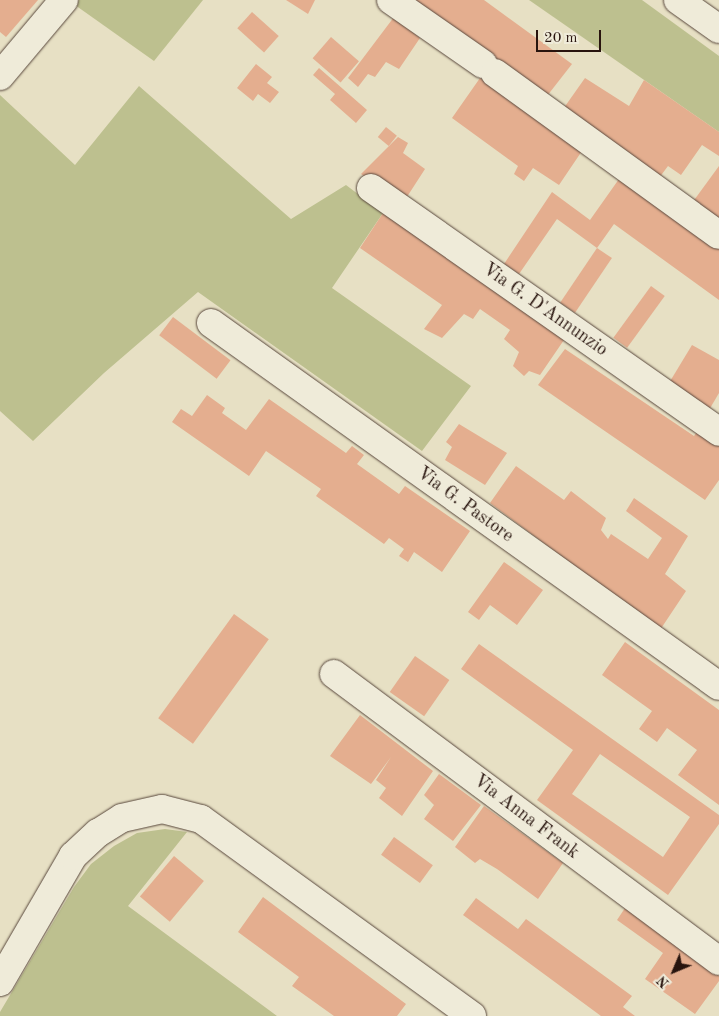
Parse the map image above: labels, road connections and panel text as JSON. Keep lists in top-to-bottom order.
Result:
{
  "streets": {
    "street": ["Via G. D'Annunzio", "Via G. Pastore", "Via Anna Frank"]
  },
  "scale_bar": "20 m",
  "north": "bottom left"
}
